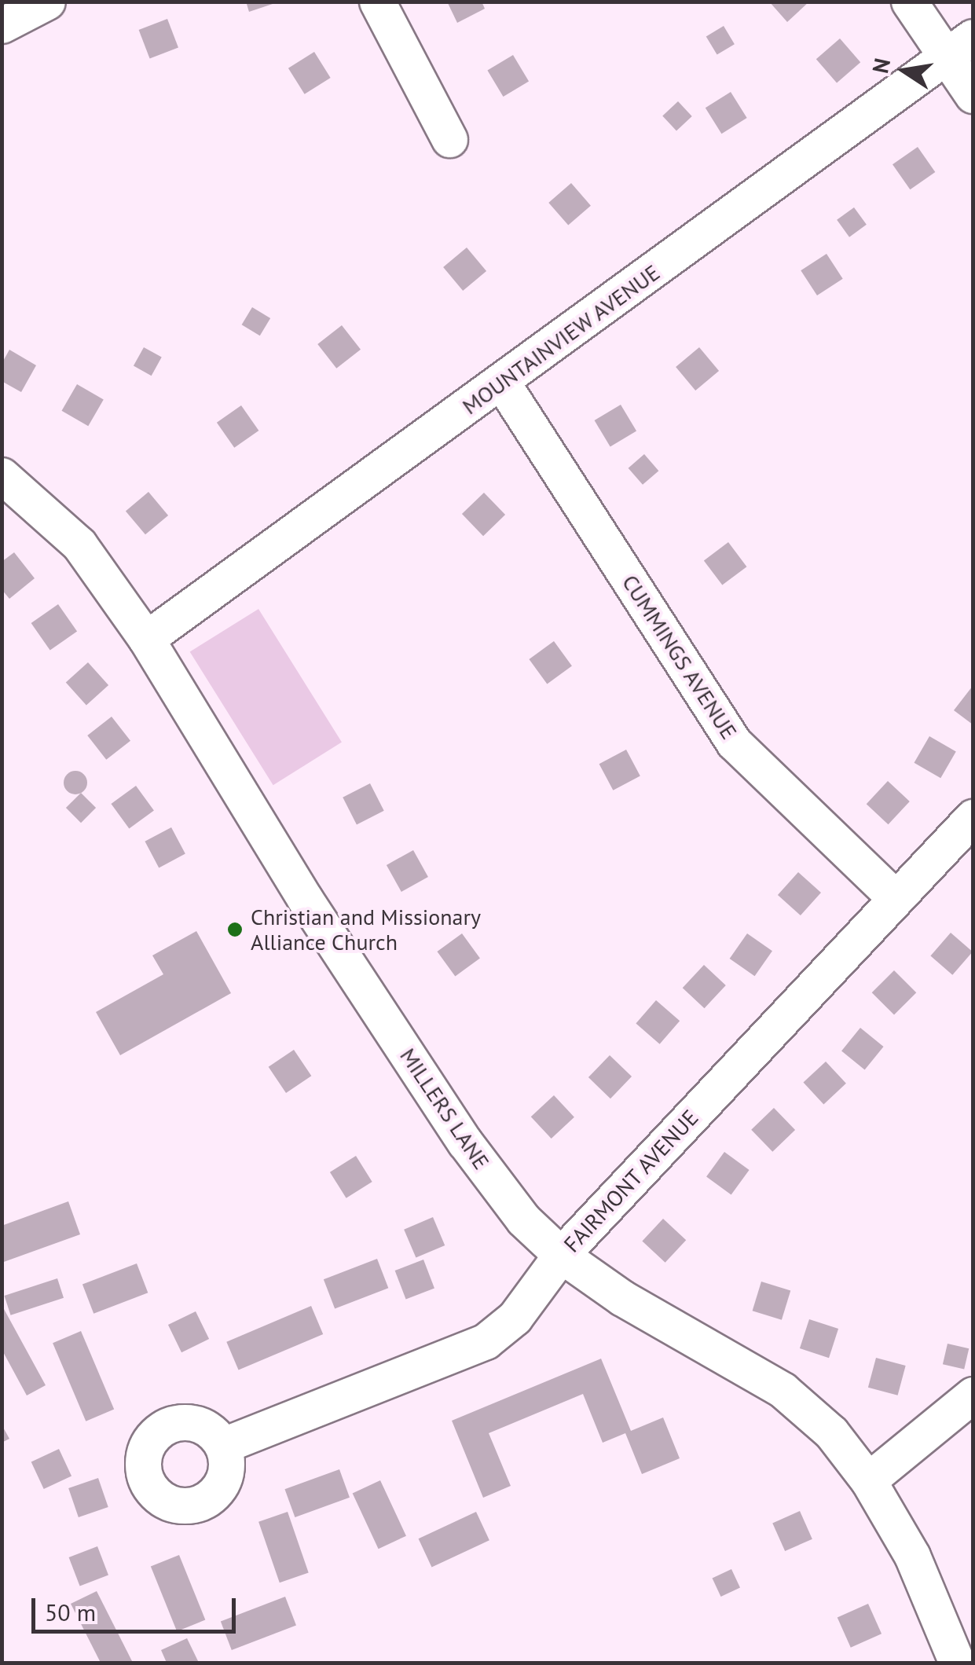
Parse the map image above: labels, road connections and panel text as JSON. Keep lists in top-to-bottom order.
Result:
{
  "streets": {
    "street": [
      "MOUNTAINVIEW AVENUE",
      "CUMMINGS AVENUE",
      "MILLERS LANE",
      "FAIRMONT AVENUE"
    ]
  },
  "crossings": [
    ["MOUNTAINVIEW AVENUE", "CUMMINGS AVENUE"],
    ["MOUNTAINVIEW AVENUE", "MILLERS LANE"],
    ["CUMMINGS AVENUE", "FAIRMONT AVENUE"],
    ["MILLERS LANE", "FAIRMONT AVENUE"]
  ],
  "places": ["Christian and Missionary Alliance Church"],
  "scale_bar": "50 m",
  "north": "left"
}
